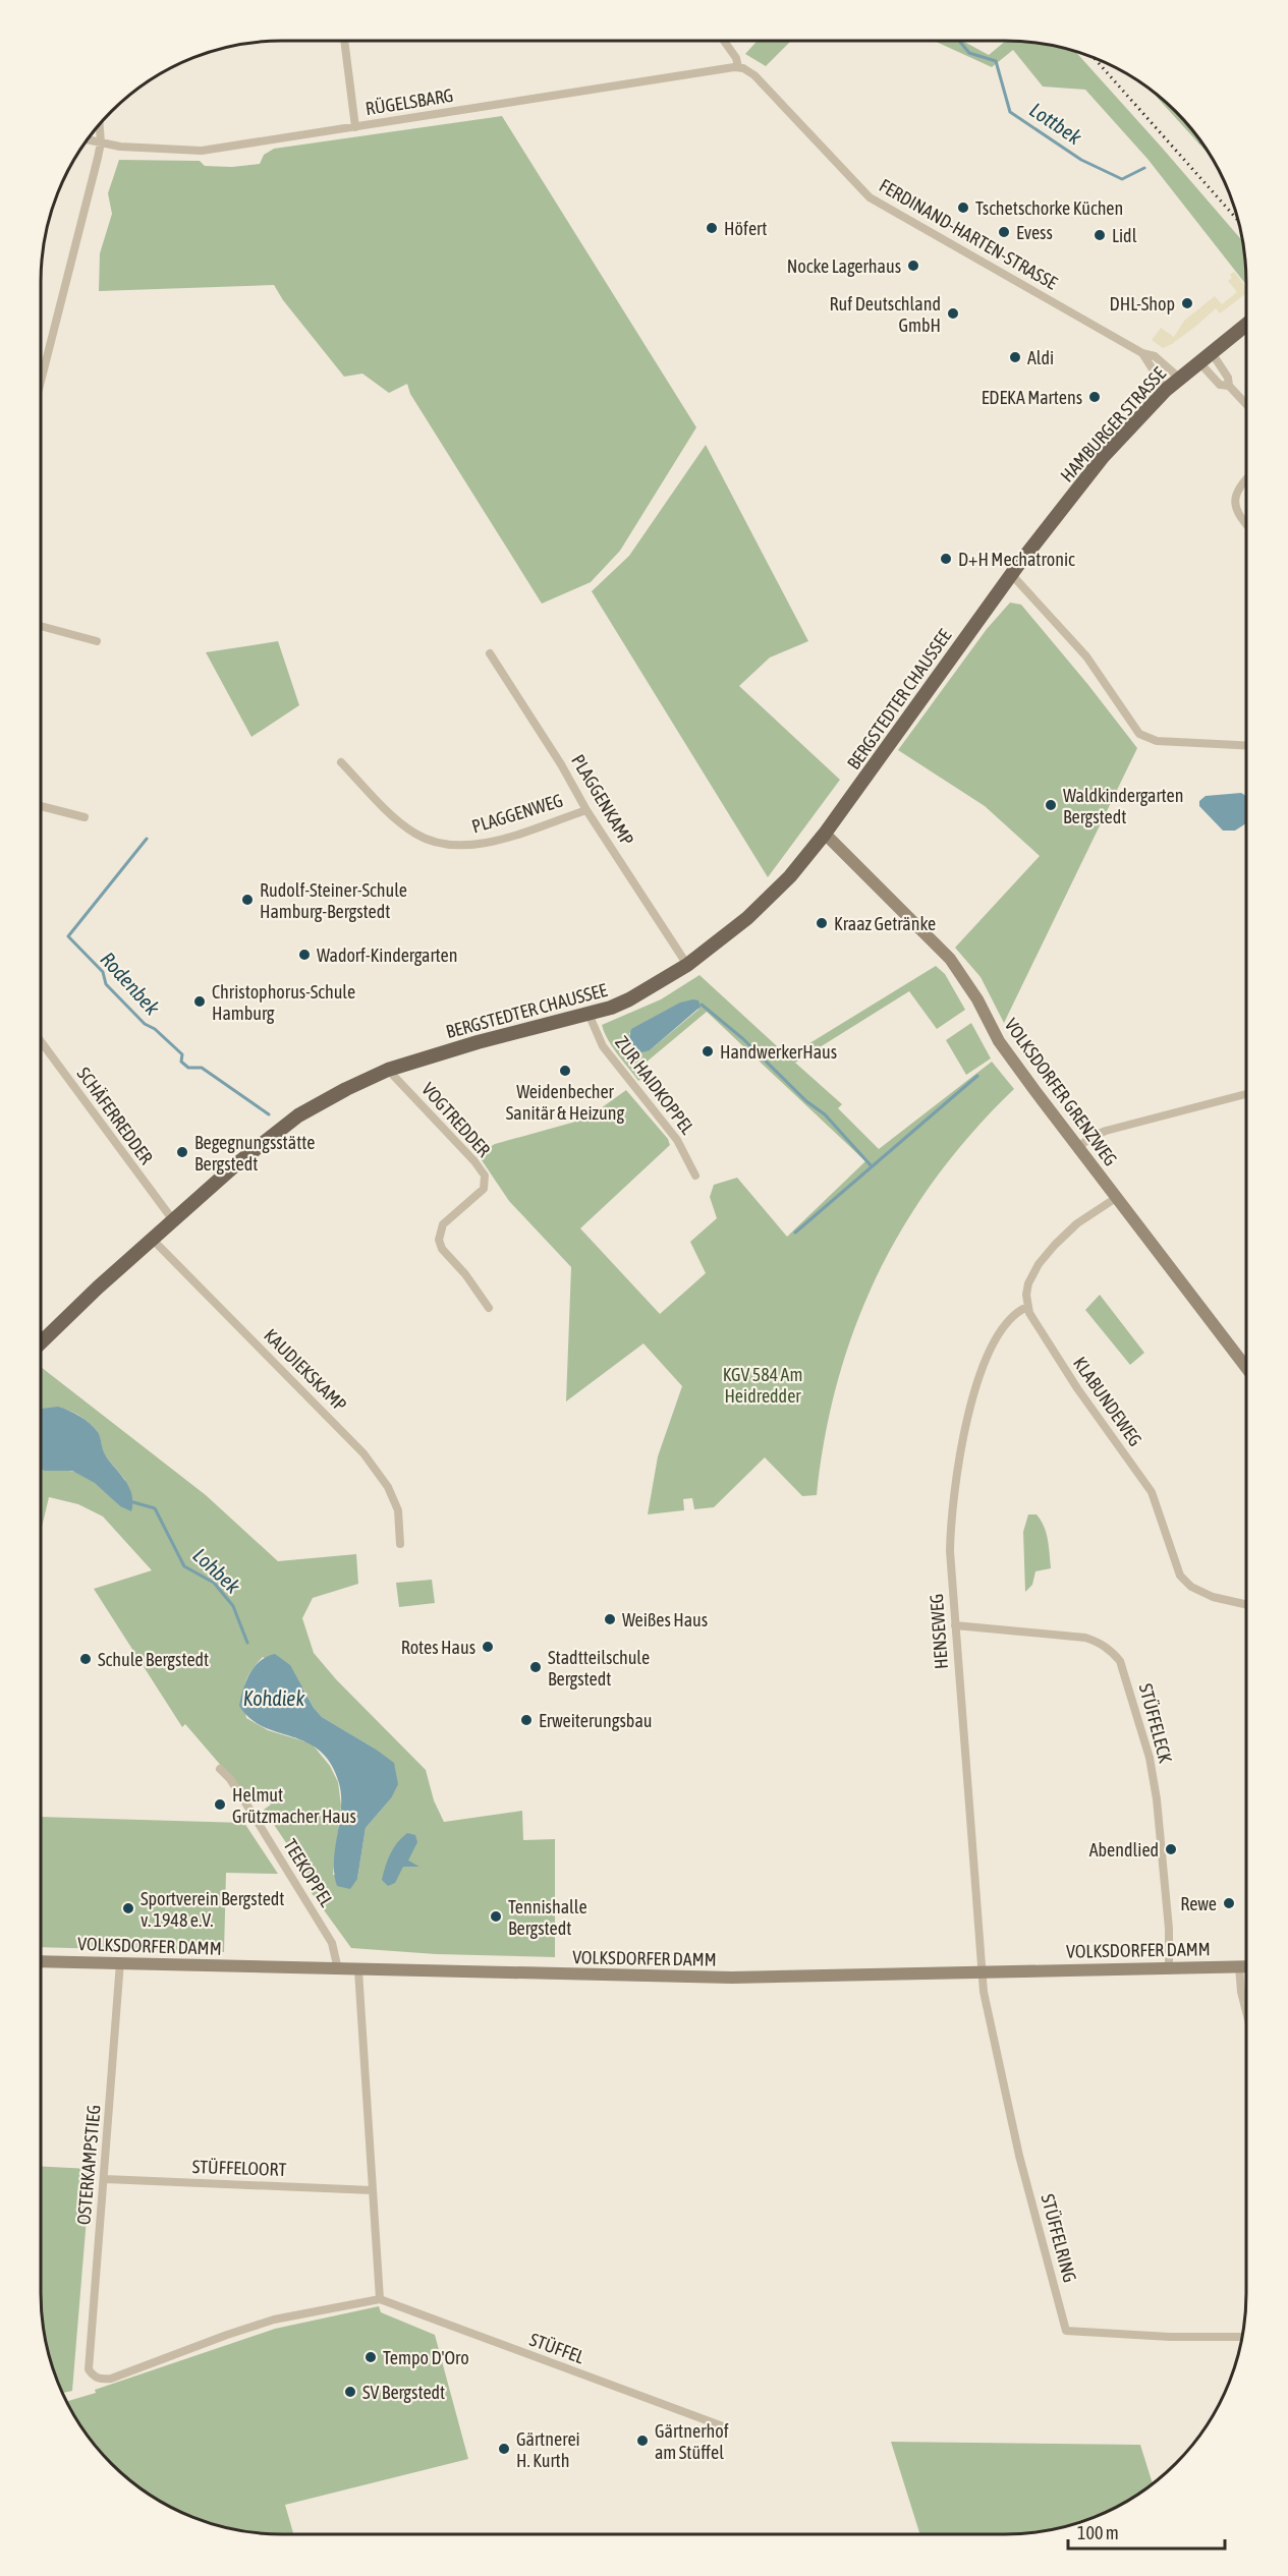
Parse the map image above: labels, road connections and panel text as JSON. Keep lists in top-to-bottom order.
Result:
{
  "streets": {
    "main road": [
      "HAMBURGER STRASSE",
      "BERGSTEDTER CHAUSSEE",
      "VOLKSDORFER GRENZWEG",
      "VOLKSDORFER DAMM"
    ],
    "street": [
      "RÜGELSBARG",
      "FERDINAND-HARTEN-STRASSE",
      "PLAGGENKAMP",
      "PLAGGENWEG",
      "ZUR HAIDKOPPEL",
      "SCHÄFERREDDER",
      "VOGTREDDER",
      "KAUDIEKSKAMP",
      "KLABUNDEWEG",
      "HENSEWEG",
      "STÜFFELECK",
      "TEEKOPPEL",
      "OSTERKAMPSTIEG",
      "STÜFFELOORT",
      "STÜFFELRING",
      "STÜFFEL"
    ]
  },
  "crossings": [
    ["RÜGELSBARG", "FERDINAND-HARTEN-STRASSE"],
    ["FERDINAND-HARTEN-STRASSE", "HAMBURGER STRASSE"],
    ["HAMBURGER STRASSE", "BERGSTEDTER CHAUSSEE"],
    ["BERGSTEDTER CHAUSSEE", "PLAGGENKAMP"],
    ["BERGSTEDTER CHAUSSEE", "ZUR HAIDKOPPEL"],
    ["BERGSTEDTER CHAUSSEE", "VOLKSDORFER GRENZWEG"],
    ["BERGSTEDTER CHAUSSEE", "SCHÄFERREDDER"],
    ["BERGSTEDTER CHAUSSEE", "VOGTREDDER"],
    ["BERGSTEDTER CHAUSSEE", "KAUDIEKSKAMP"],
    ["PLAGGENKAMP", "PLAGGENWEG"],
    ["KLABUNDEWEG", "HENSEWEG"],
    ["HENSEWEG", "STÜFFELECK"],
    ["HENSEWEG", "VOLKSDORFER DAMM"],
    ["HENSEWEG", "STÜFFELRING"],
    ["STÜFFELECK", "VOLKSDORFER DAMM"],
    ["TEEKOPPEL", "VOLKSDORFER DAMM"],
    ["VOLKSDORFER DAMM", "OSTERKAMPSTIEG"],
    ["VOLKSDORFER DAMM", "STÜFFELRING"],
    ["OSTERKAMPSTIEG", "STÜFFELOORT"],
    ["OSTERKAMPSTIEG", "STÜFFEL"]
  ],
  "water": [
    "Lottbek",
    "Rodenbek",
    "Lohbek",
    "Kohdiek"
  ],
  "parks": ["KGV 584 Am Heidredder"],
  "places": [
    "Tschetschorke Küchen",
    "Höfert",
    "Evess",
    "Lidl",
    "Nocke Lagerhaus",
    "DHL-Shop",
    "Ruf Deutschland GmbH",
    "Aldi",
    "EDEKA Martens",
    "D+H Mechatronic",
    "Waldkindergarten Bergstedt",
    "Rudolf-Steiner-Schule Hamburg-Bergstedt",
    "Kraaz Getränke",
    "Wadorf-Kindergarten",
    "Christophorus-Schule Hamburg",
    "HandwerkerHaus",
    "Weidenbecher Sanitär & Heizung",
    "Begegnungsstätte Bergstedt",
    "Weißes Haus",
    "Rotes Haus",
    "Schule Bergstedt",
    "Stadtteilschule Bergstedt",
    "Erweiterungsbau",
    "Helmut Grützmacher Haus",
    "Abendlied",
    "Rewe",
    "Sportverein Bergstedt v. 1948 e.V.",
    "Tennishalle Bergstedt",
    "Tempo D'Oro",
    "SV Bergstedt",
    "Gärtnerhof am Stüffel",
    "Gärtnerei H. Kurth"
  ],
  "scale_bar": "100 m"
}
